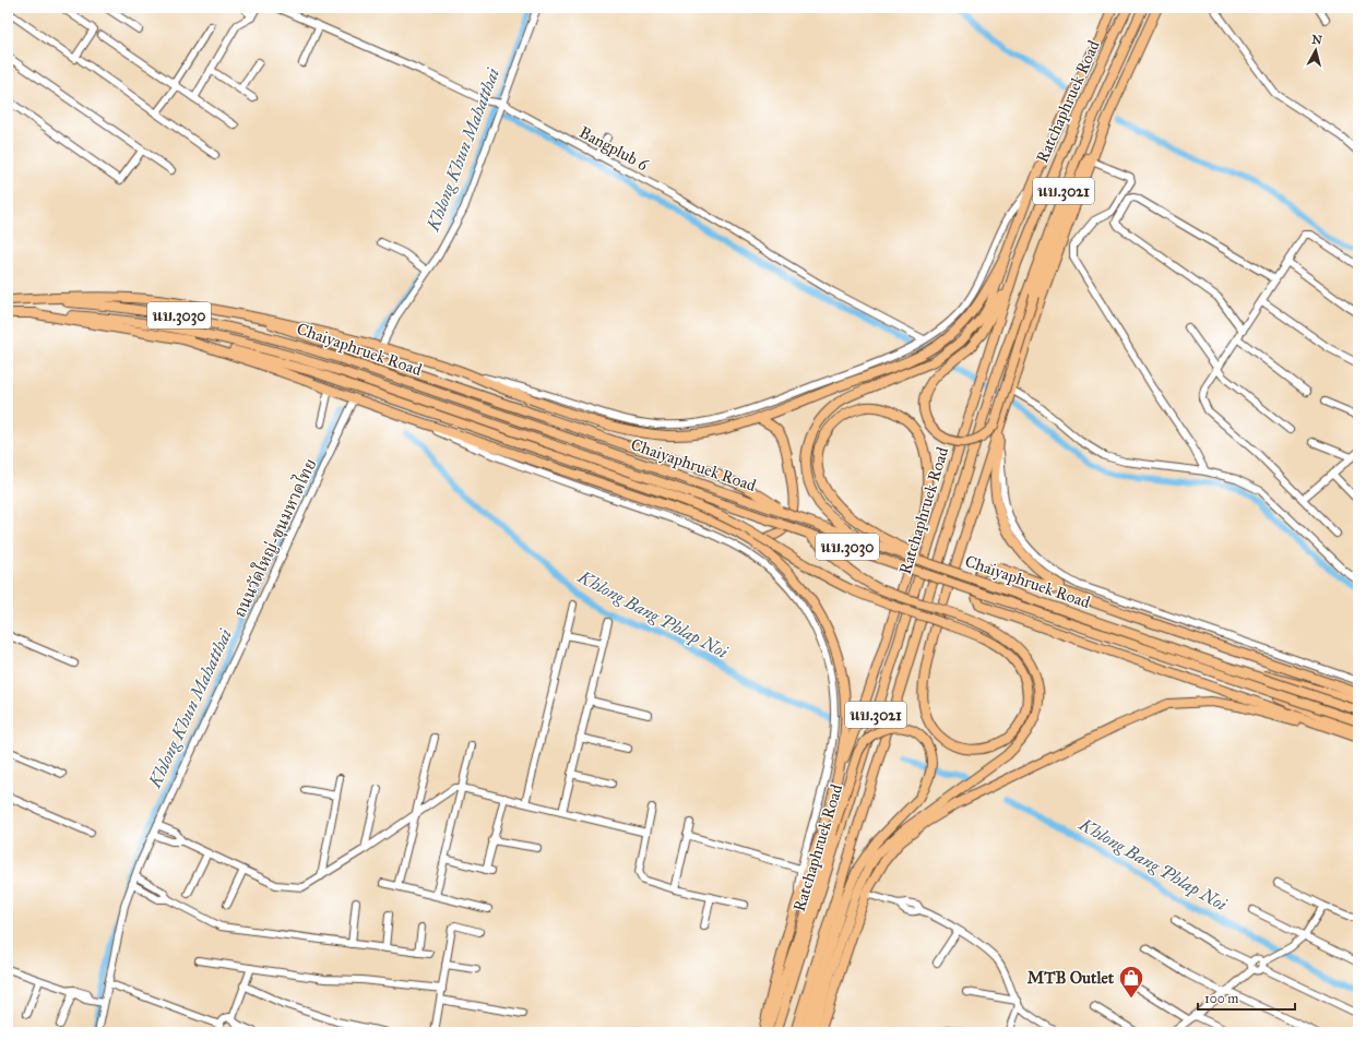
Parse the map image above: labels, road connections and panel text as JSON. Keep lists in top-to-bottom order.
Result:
{
  "streets": {
    "main road": [
      "Ratchaphruek Road",
      "นบ.3021",
      "นบ.3030",
      "Chaiyaphruek Road"
    ],
    "street": ["Bangplub 6", "ถนนวัดใหญ่-ขุนมหาดไทย"]
  },
  "water": ["Khlong Khun Mahatthai", "Khlong Bang Phlap Noi"],
  "places": {
    "shop": ["MTB Outlet"]
  },
  "scale_bar": "100 m",
  "north": "top"
}
